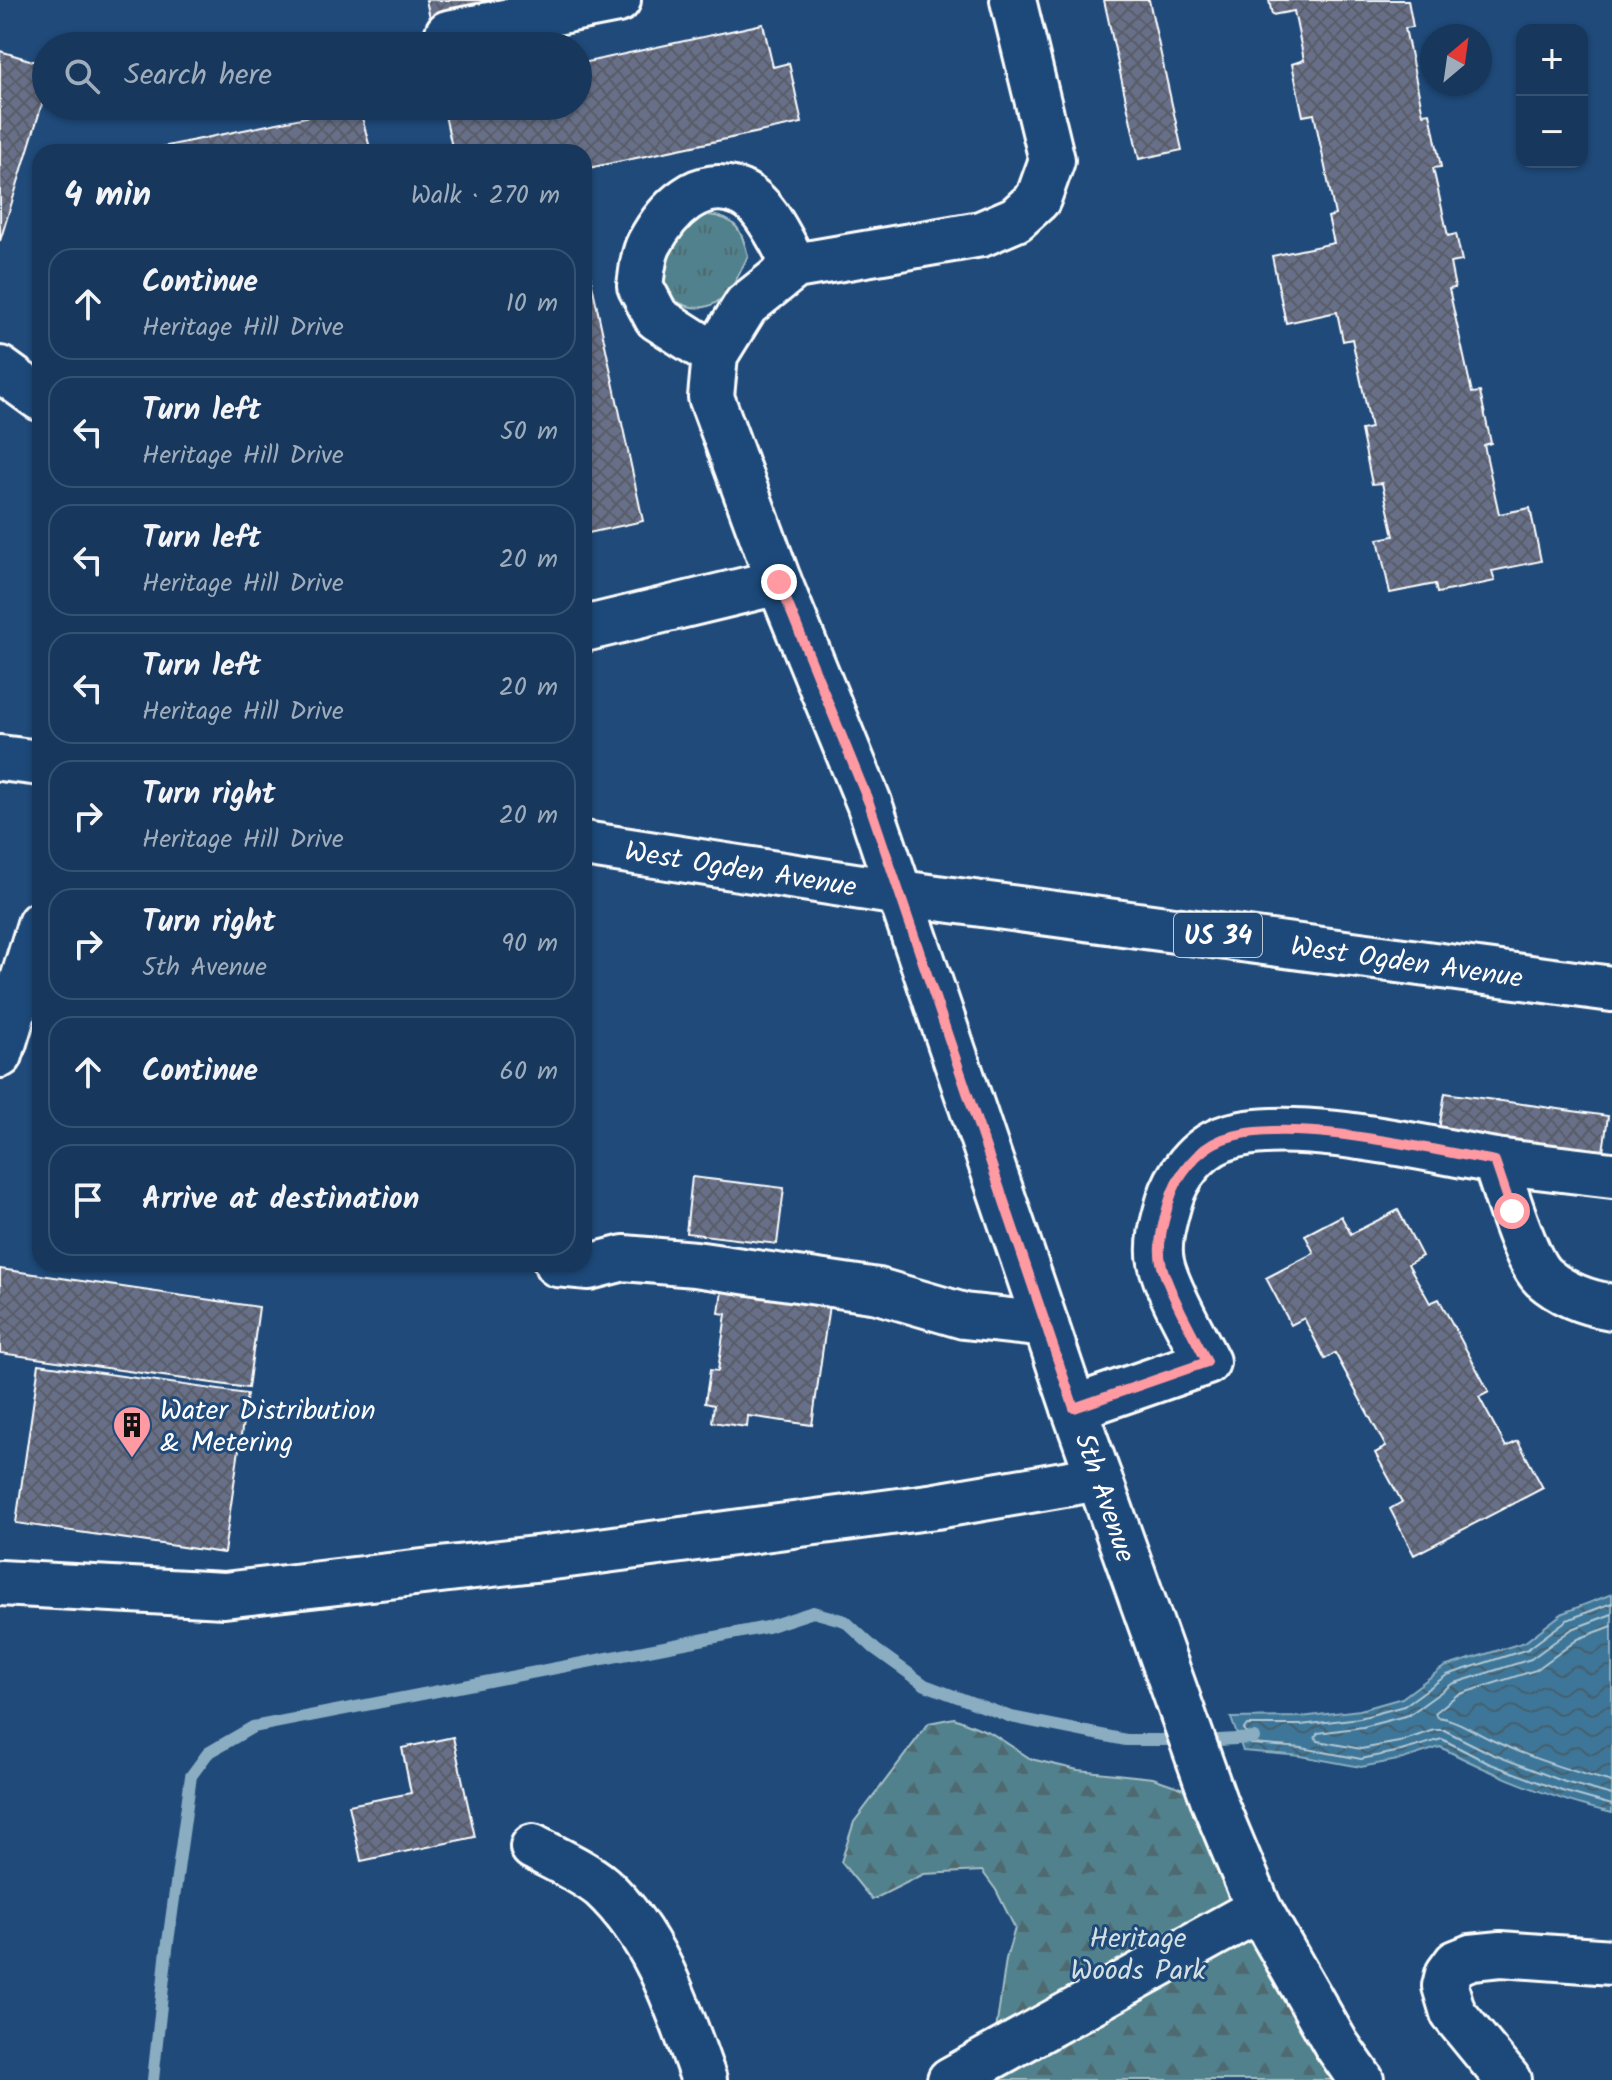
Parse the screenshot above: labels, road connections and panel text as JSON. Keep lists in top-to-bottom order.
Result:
{
  "streets": {
    "street": ["West Ogden Avenue", "US 34", "5th Avenue"]
  },
  "crossings": [
    ["West Ogden Avenue", "5th Avenue"]
  ],
  "parks": ["Heritage Woods Park"],
  "places": {
    "building": ["Water Distribution & Metering"]
  },
  "north": "top right",
  "page": {
    "map_buttons": ["+", "−"],
    "search": "Search here",
    "heading": ["4 min", "Walk · 270 m"],
    "list": [
      ["Continue", "Heritage Hill Drive", "10 m"],
      ["Turn left", "Heritage Hill Drive", "50 m"],
      ["Turn left", "Heritage Hill Drive", "20 m"],
      ["Turn left", "Heritage Hill Drive", "20 m"],
      ["Turn right", "Heritage Hill Drive", "20 m"],
      ["Turn right", "5th Avenue", "90 m"],
      ["Continue", "60 m"],
      "Arrive at destination"
    ]
  }
}
